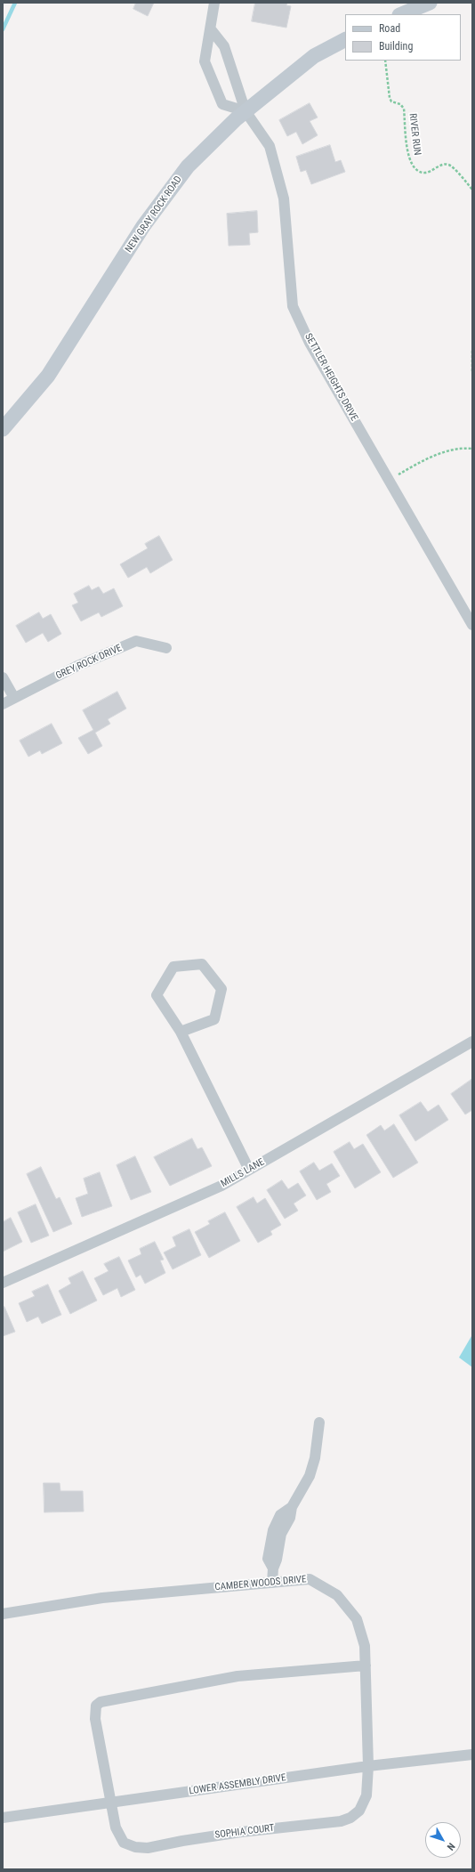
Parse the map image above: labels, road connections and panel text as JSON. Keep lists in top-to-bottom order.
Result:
{
  "streets": {
    "street": [
      "NEW GRAY ROCK ROAD",
      "SETTLER HEIGHTS DRIVE",
      "GREY ROCK DRIVE",
      "MILLS LANE",
      "CAMBER WOODS DRIVE",
      "LOWER ASSEMBLY DRIVE",
      "SOPHIA COURT"
    ],
    "path": ["RIVER RUN"]
  },
  "crossings": [
    ["NEW GRAY ROCK ROAD", "SETTLER HEIGHTS DRIVE"],
    ["CAMBER WOODS DRIVE", "LOWER ASSEMBLY DRIVE"],
    ["CAMBER WOODS DRIVE", "SOPHIA COURT"],
    ["LOWER ASSEMBLY DRIVE", "SOPHIA COURT"]
  ],
  "legend": ["Road", "Building"],
  "north": "bottom right"
}
